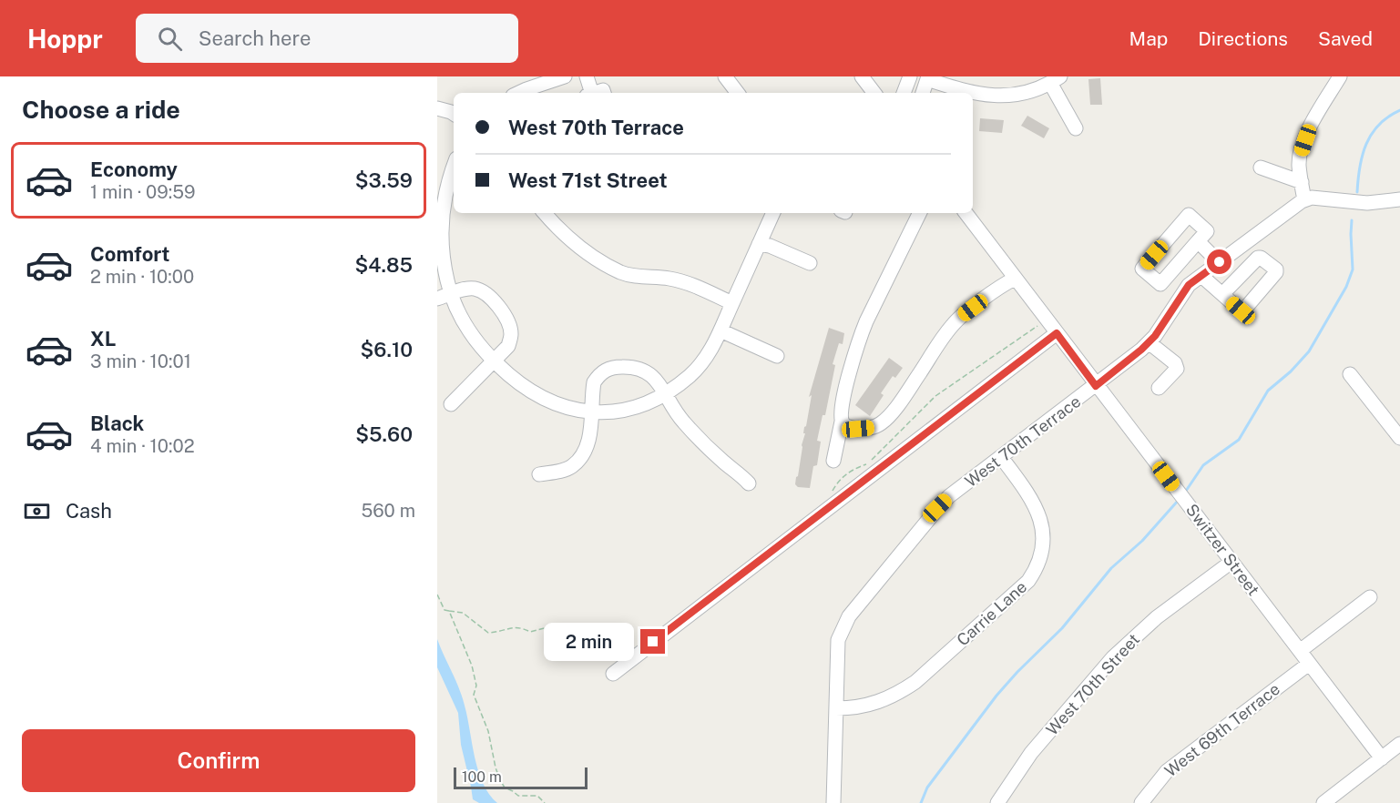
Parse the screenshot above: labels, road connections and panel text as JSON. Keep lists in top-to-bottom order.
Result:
{
  "streets": {
    "street": [
      "West 70th Terrace",
      "Switzer Street",
      "Carrie Lane",
      "West 70th Street",
      "West 69th Terrace"
    ]
  },
  "crossings": [
    ["West 70th Terrace", "Switzer Street"],
    ["West 70th Terrace", "Carrie Lane"],
    ["Switzer Street", "West 70th Street"],
    ["Switzer Street", "West 69th Terrace"]
  ],
  "scale_bar": "100 m",
  "page": {
    "header": "Hoppr",
    "search": "Search here",
    "nav": ["Map", "Directions", "Saved"],
    "heading": "Choose a ride",
    "banner": ["West 70th Terrace", "West 71st Street"],
    "list": [
      {
        "name": "Economy",
        "note": "1 min · 09:59",
        "value": "$3.59"
      },
      {
        "name": "Comfort",
        "note": "2 min · 10:00",
        "value": "$4.85"
      },
      {
        "name": "XL",
        "note": "3 min · 10:01",
        "value": "$6.10"
      },
      {
        "name": "Black",
        "note": "4 min · 10:02",
        "value": "$5.60"
      }
    ],
    "pay": ["Cash", "560 m"],
    "bubble": "2 min",
    "buttons": "Confirm",
    "scale": "100 m"
  }
}
